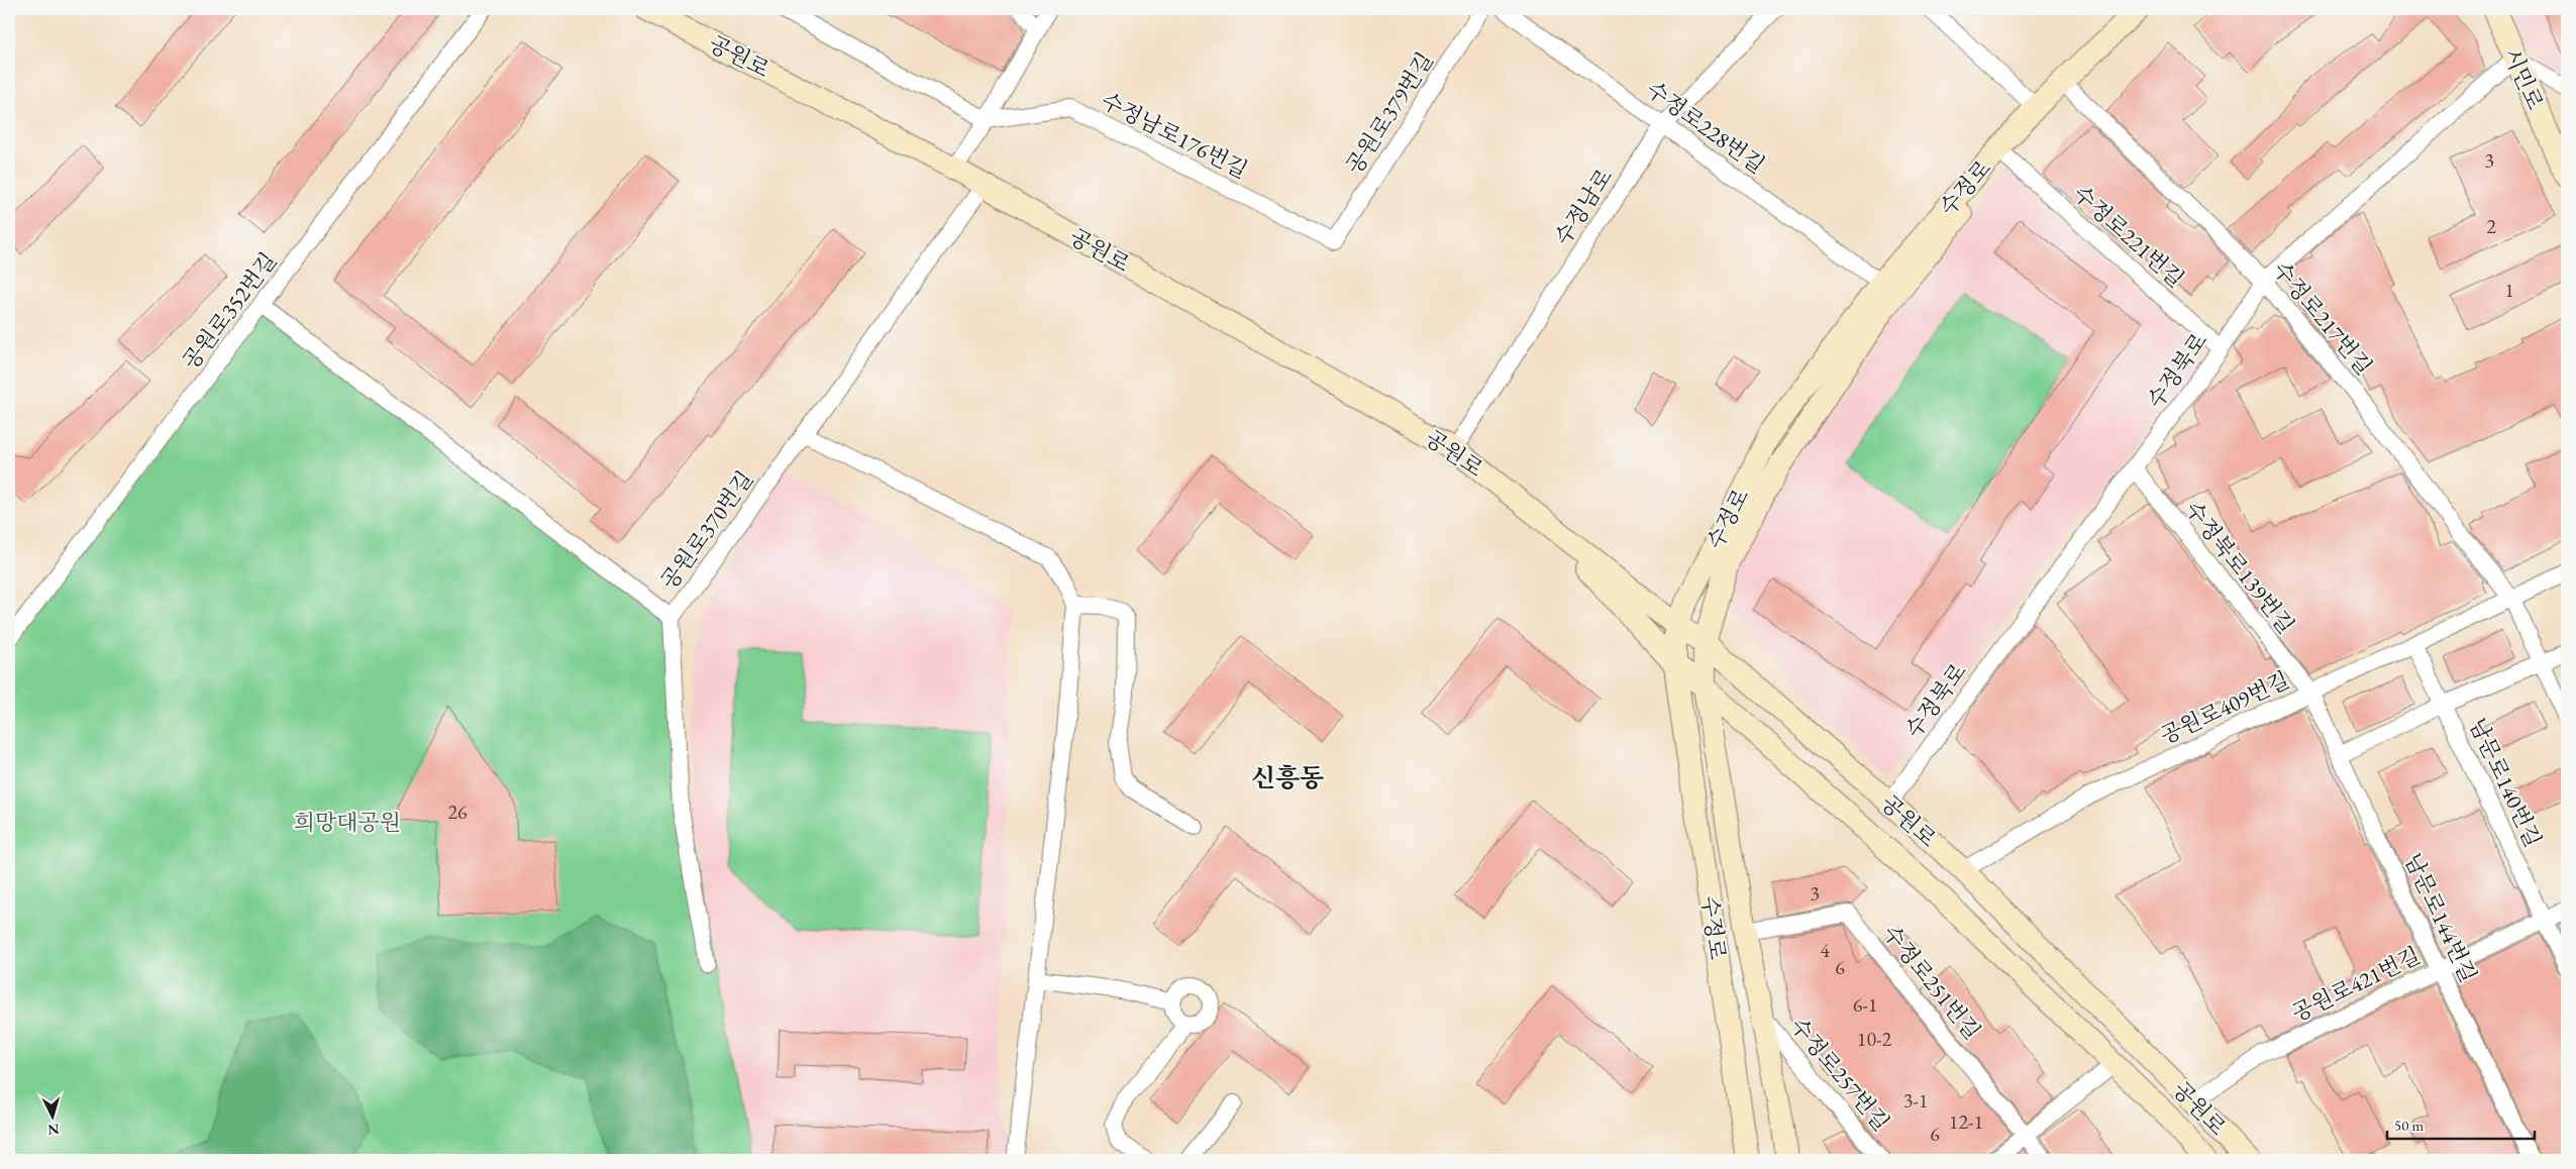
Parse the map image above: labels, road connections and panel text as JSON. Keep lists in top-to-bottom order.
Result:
{
  "streets": {
    "main road": ["공원로", "시민로", "수정로"],
    "street": [
      "공원로379번길",
      "수정로228번길",
      "수정남로176번길",
      "수정남로",
      "수정로221번길",
      "공원로352번길",
      "수정로217번길",
      "수정북로",
      "공원로370번길",
      "수정북로139번길",
      "공원로409번길",
      "남문로140번길",
      "남문로144번길",
      "수정로251번길",
      "공원로421번길",
      "수정로257번길"
    ]
  },
  "crossings": [
    ["공원로", "수정로"],
    ["공원로", "수정남로"],
    ["공원로", "수정북로"],
    ["공원로", "공원로370번길"],
    ["공원로", "공원로409번길"],
    ["공원로", "공원로421번길"],
    ["시민로", "수정북로"],
    ["공원로379번길", "수정남로176번길"],
    ["수정로228번길", "수정로"],
    ["수정로228번길", "수정남로"],
    ["수정로", "수정로221번길"],
    ["수정로", "수정로217번길"],
    ["수정로", "수정로251번길"],
    ["수정로", "수정로257번길"],
    ["수정로221번길", "수정북로"],
    ["수정로217번길", "수정북로"],
    ["수정로217번길", "공원로409번길"],
    ["수정북로", "수정북로139번길"],
    ["수정북로139번길", "공원로409번길"],
    ["수정북로139번길", "남문로144번길"],
    ["공원로409번길", "남문로140번길"],
    ["공원로409번길", "남문로144번길"],
    ["남문로140번길", "공원로421번길"],
    ["남문로144번길", "공원로421번길"]
  ],
  "districts": ["신흥동"],
  "parks": ["희망대공원"],
  "house_numbers": [
    "3",
    "2",
    "1",
    "26",
    "3",
    "4",
    "6",
    "6-1",
    "10-2",
    "3-1",
    "12-1",
    "6"
  ],
  "scale_bar": "50 m",
  "north": "bottom"
}
